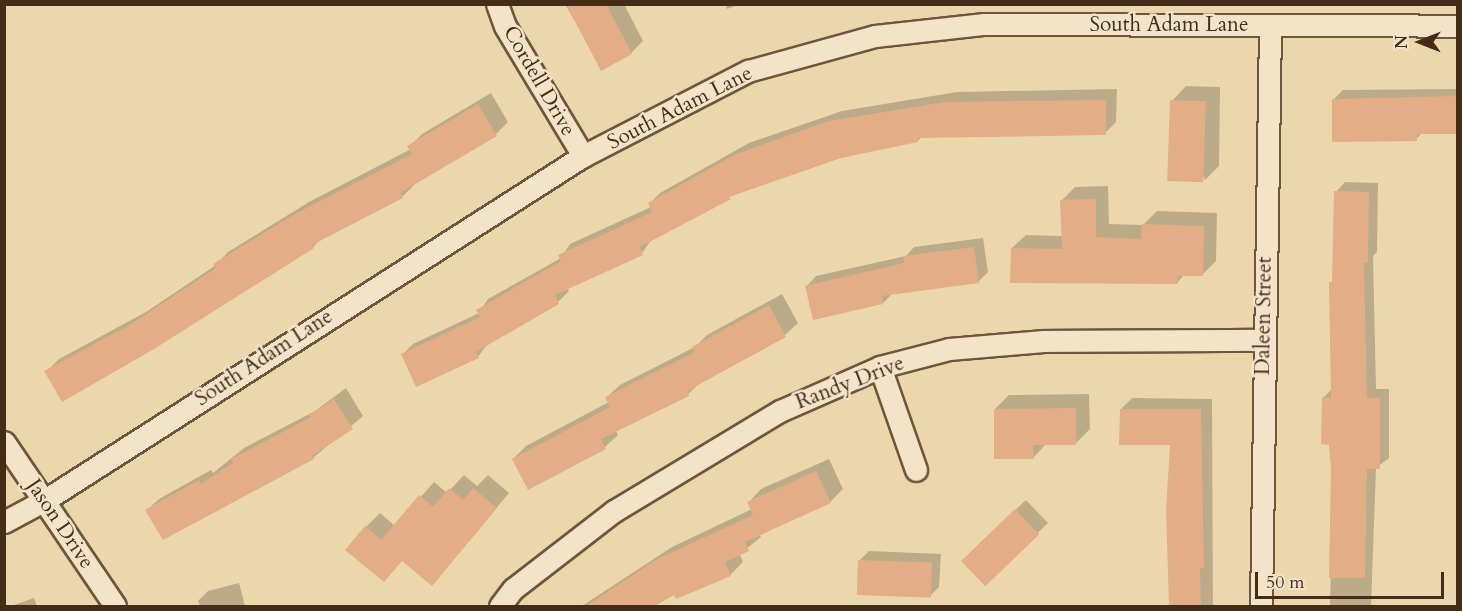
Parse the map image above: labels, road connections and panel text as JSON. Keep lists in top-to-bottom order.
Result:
{
  "streets": {
    "street": [
      "South Adam Lane",
      "Cordell Drive",
      "Daleen Street",
      "Randy Drive",
      "Jason Drive"
    ]
  },
  "crossings": [
    ["South Adam Lane", "Cordell Drive"],
    ["South Adam Lane", "Daleen Street"],
    ["South Adam Lane", "Jason Drive"],
    ["Daleen Street", "Randy Drive"]
  ],
  "scale_bar": "50 m",
  "north": "left"
}
